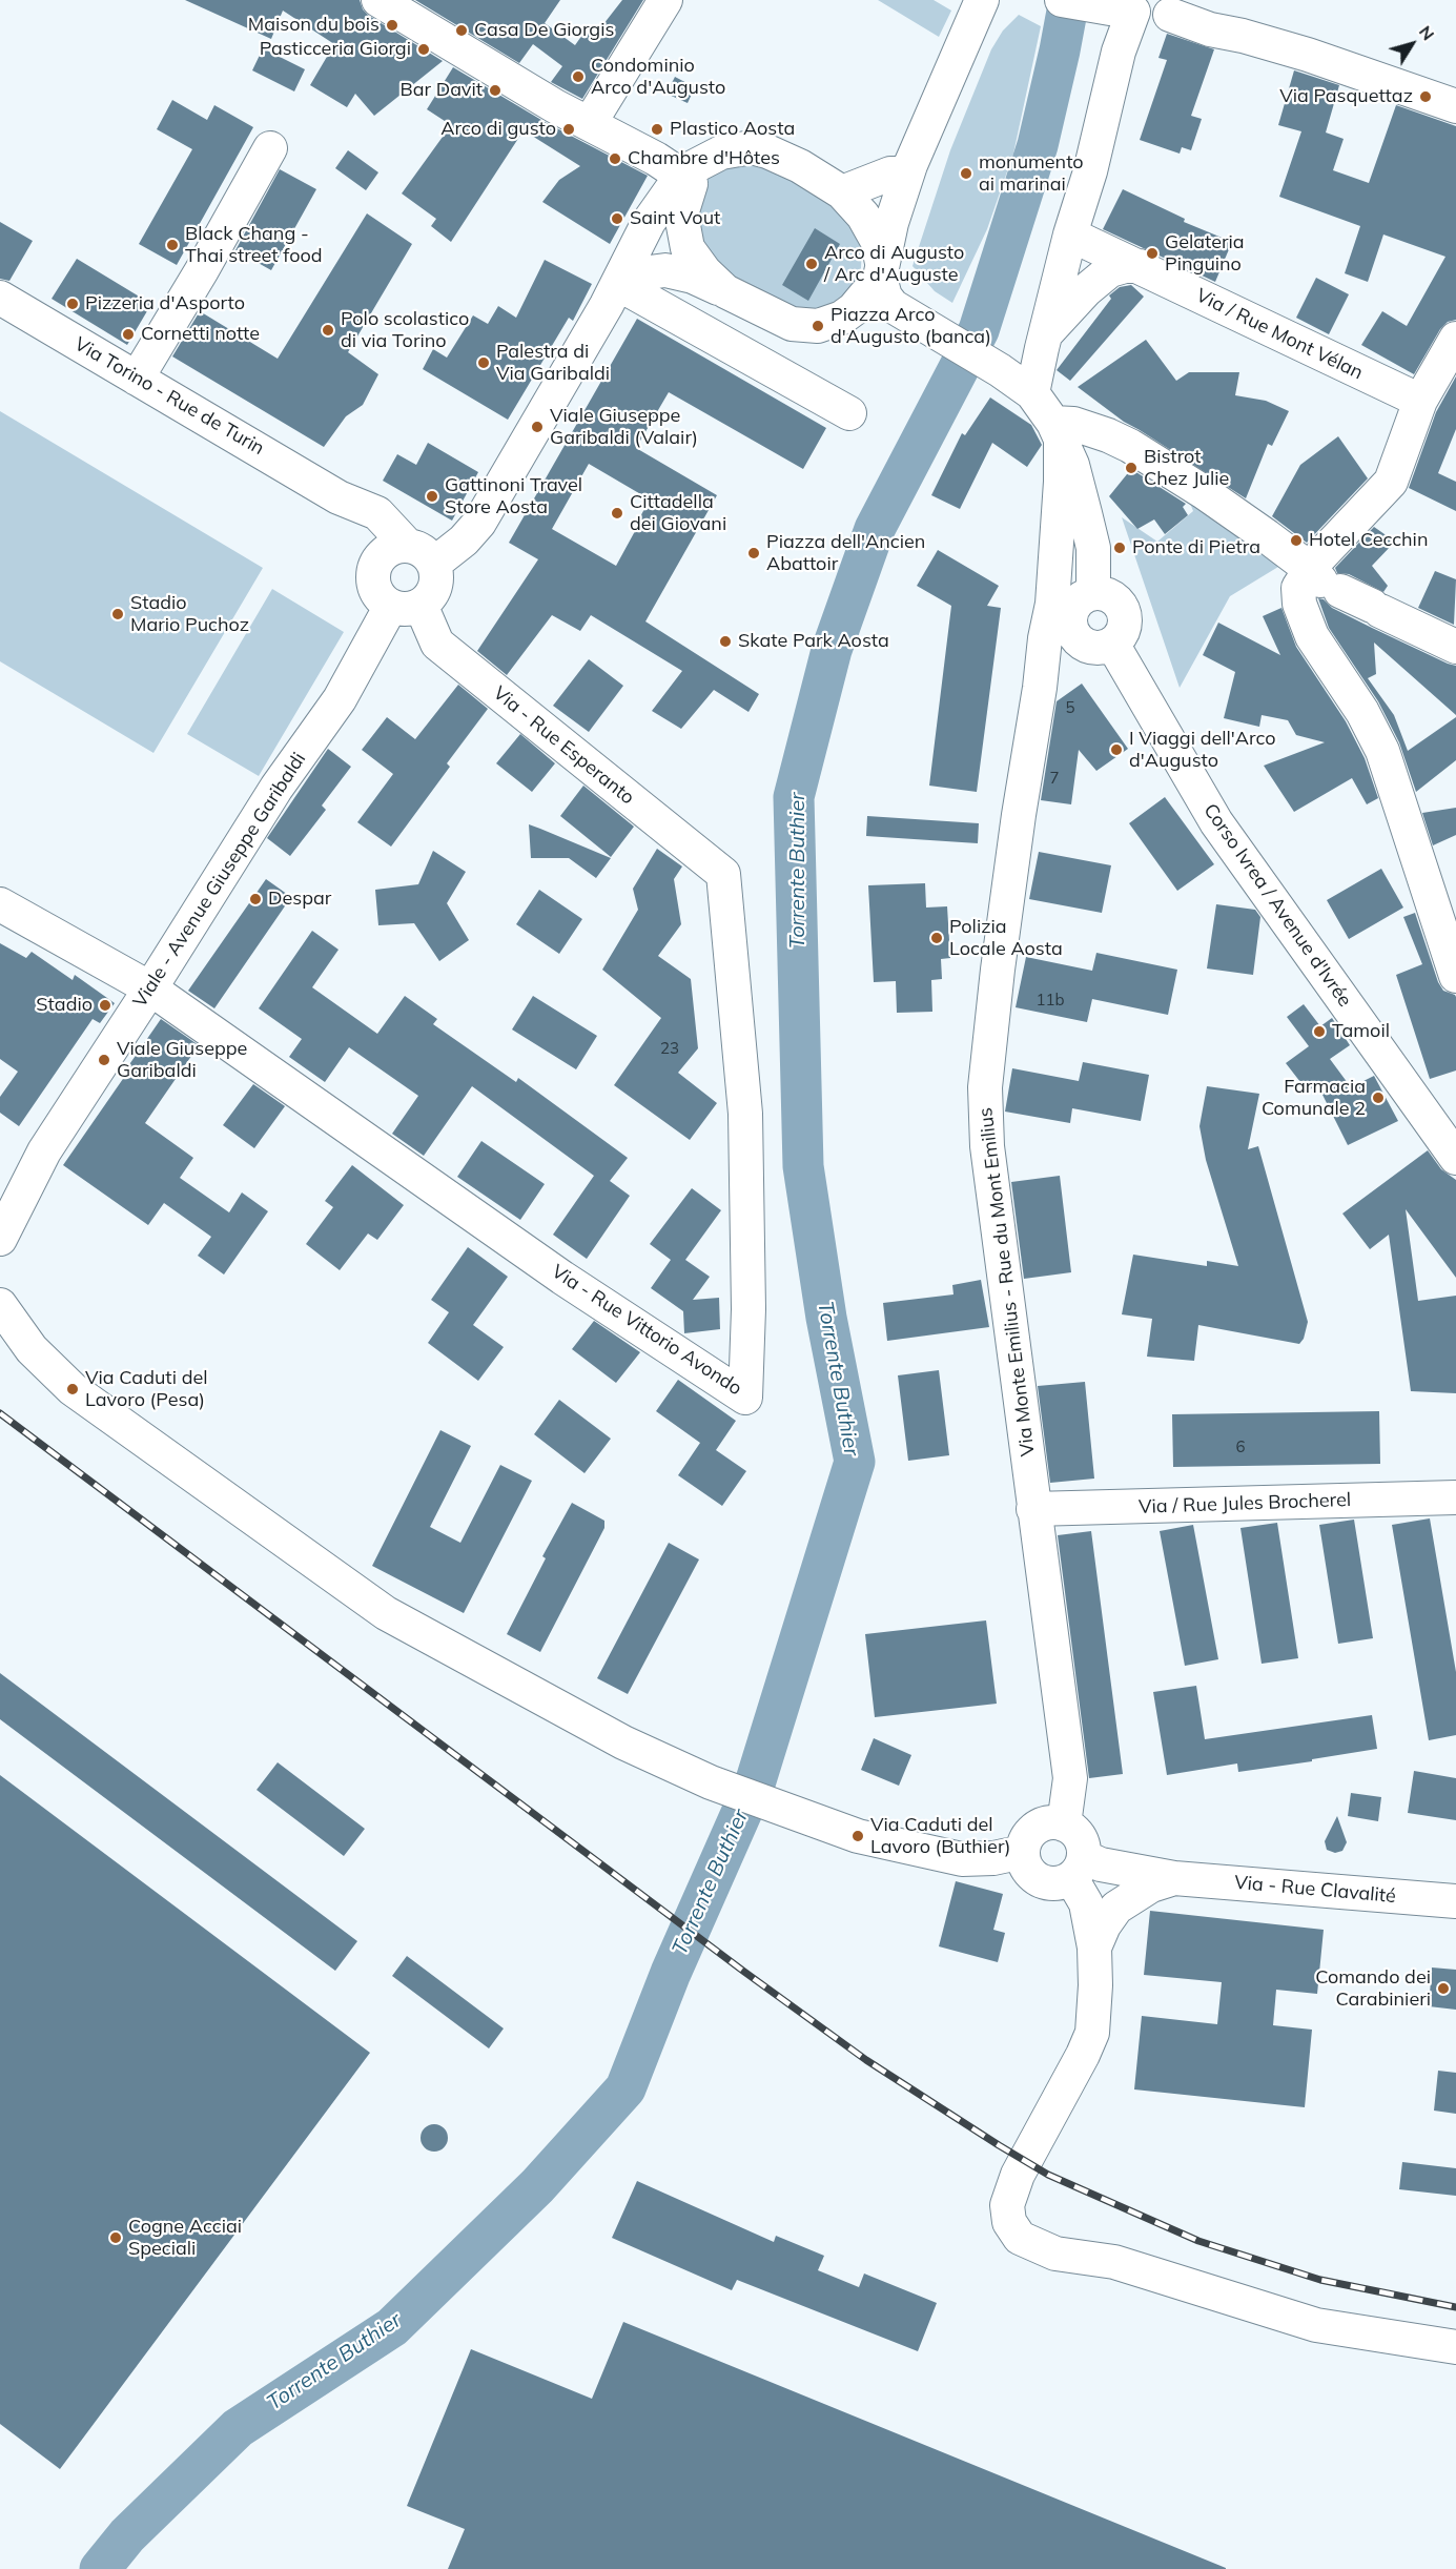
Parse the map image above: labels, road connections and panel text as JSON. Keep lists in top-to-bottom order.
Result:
{
  "streets": {
    "street": [
      "Via / Rue Mont Vélan",
      "Via Torino - Rue de Turin",
      "Via - Rue Esperanto",
      "Viale - Avenue Giuseppe Garibaldi",
      "Corso Ivrea / Avenue d'Ivrée",
      "Via Monte Emilius - Rue du Mont Emilius",
      "Via - Rue Vittorio Avondo",
      "Via / Rue Jules Brocherel",
      "Via - Rue Clavalité"
    ]
  },
  "crossings": [
    ["Via Torino - Rue de Turin", "Via - Rue Esperanto"],
    ["Via Torino - Rue de Turin", "Viale - Avenue Giuseppe Garibaldi"],
    ["Via - Rue Esperanto", "Viale - Avenue Giuseppe Garibaldi"],
    ["Via - Rue Esperanto", "Via - Rue Vittorio Avondo"],
    ["Viale - Avenue Giuseppe Garibaldi", "Via - Rue Vittorio Avondo"],
    ["Via Monte Emilius - Rue du Mont Emilius", "Via / Rue Jules Brocherel"],
    ["Via Monte Emilius - Rue du Mont Emilius", "Via - Rue Clavalité"]
  ],
  "water": ["Torrente Buthier"],
  "places": [
    "Maison du bois",
    "Casa De Giorgis",
    "Pasticceria Giorgi",
    "Condominio Arco d'Augusto",
    "Bar Davit",
    "Via Pasquettaz",
    "Arco di gusto",
    "Plastico Aosta",
    "Chambre d'Hôtes",
    "monumento ai marinai",
    "Saint Vout",
    "Black Chang - Thai street food",
    "Gelateria Pinguino",
    "Arco di Augusto / Arc d'Auguste",
    "Pizzeria d'Asporto",
    "Piazza Arco d'Augusto (banca)",
    "Polo scolastico di via Torino",
    "Cornetti notte",
    "Palestra di Via Garibaldi",
    "Viale Giuseppe Garibaldi (Valair)",
    "Bistrot Chez Julie",
    "Gattinoni Travel Store Aosta",
    "Cittadella dei Giovani",
    "Hotel Cecchin",
    "Ponte di Pietra",
    "Piazza dell'Ancien Abattoir",
    "Stadio Mario Puchoz",
    "Skate Park Aosta",
    "I Viaggi dell'Arco d'Augusto",
    "Despar",
    "Polizia Locale Aosta",
    "Stadio",
    "Tamoil",
    "Viale Giuseppe Garibaldi",
    "Farmacia Comunale 2",
    "Via Caduti del Lavoro (Pesa)",
    "Via Caduti del Lavoro (Buthier)",
    "Comando dei Carabinieri",
    "Cogne Acciai Speciali"
  ],
  "house_numbers": [
    "5",
    "7",
    "11b",
    "23",
    "6"
  ],
  "north": "top right"
}
